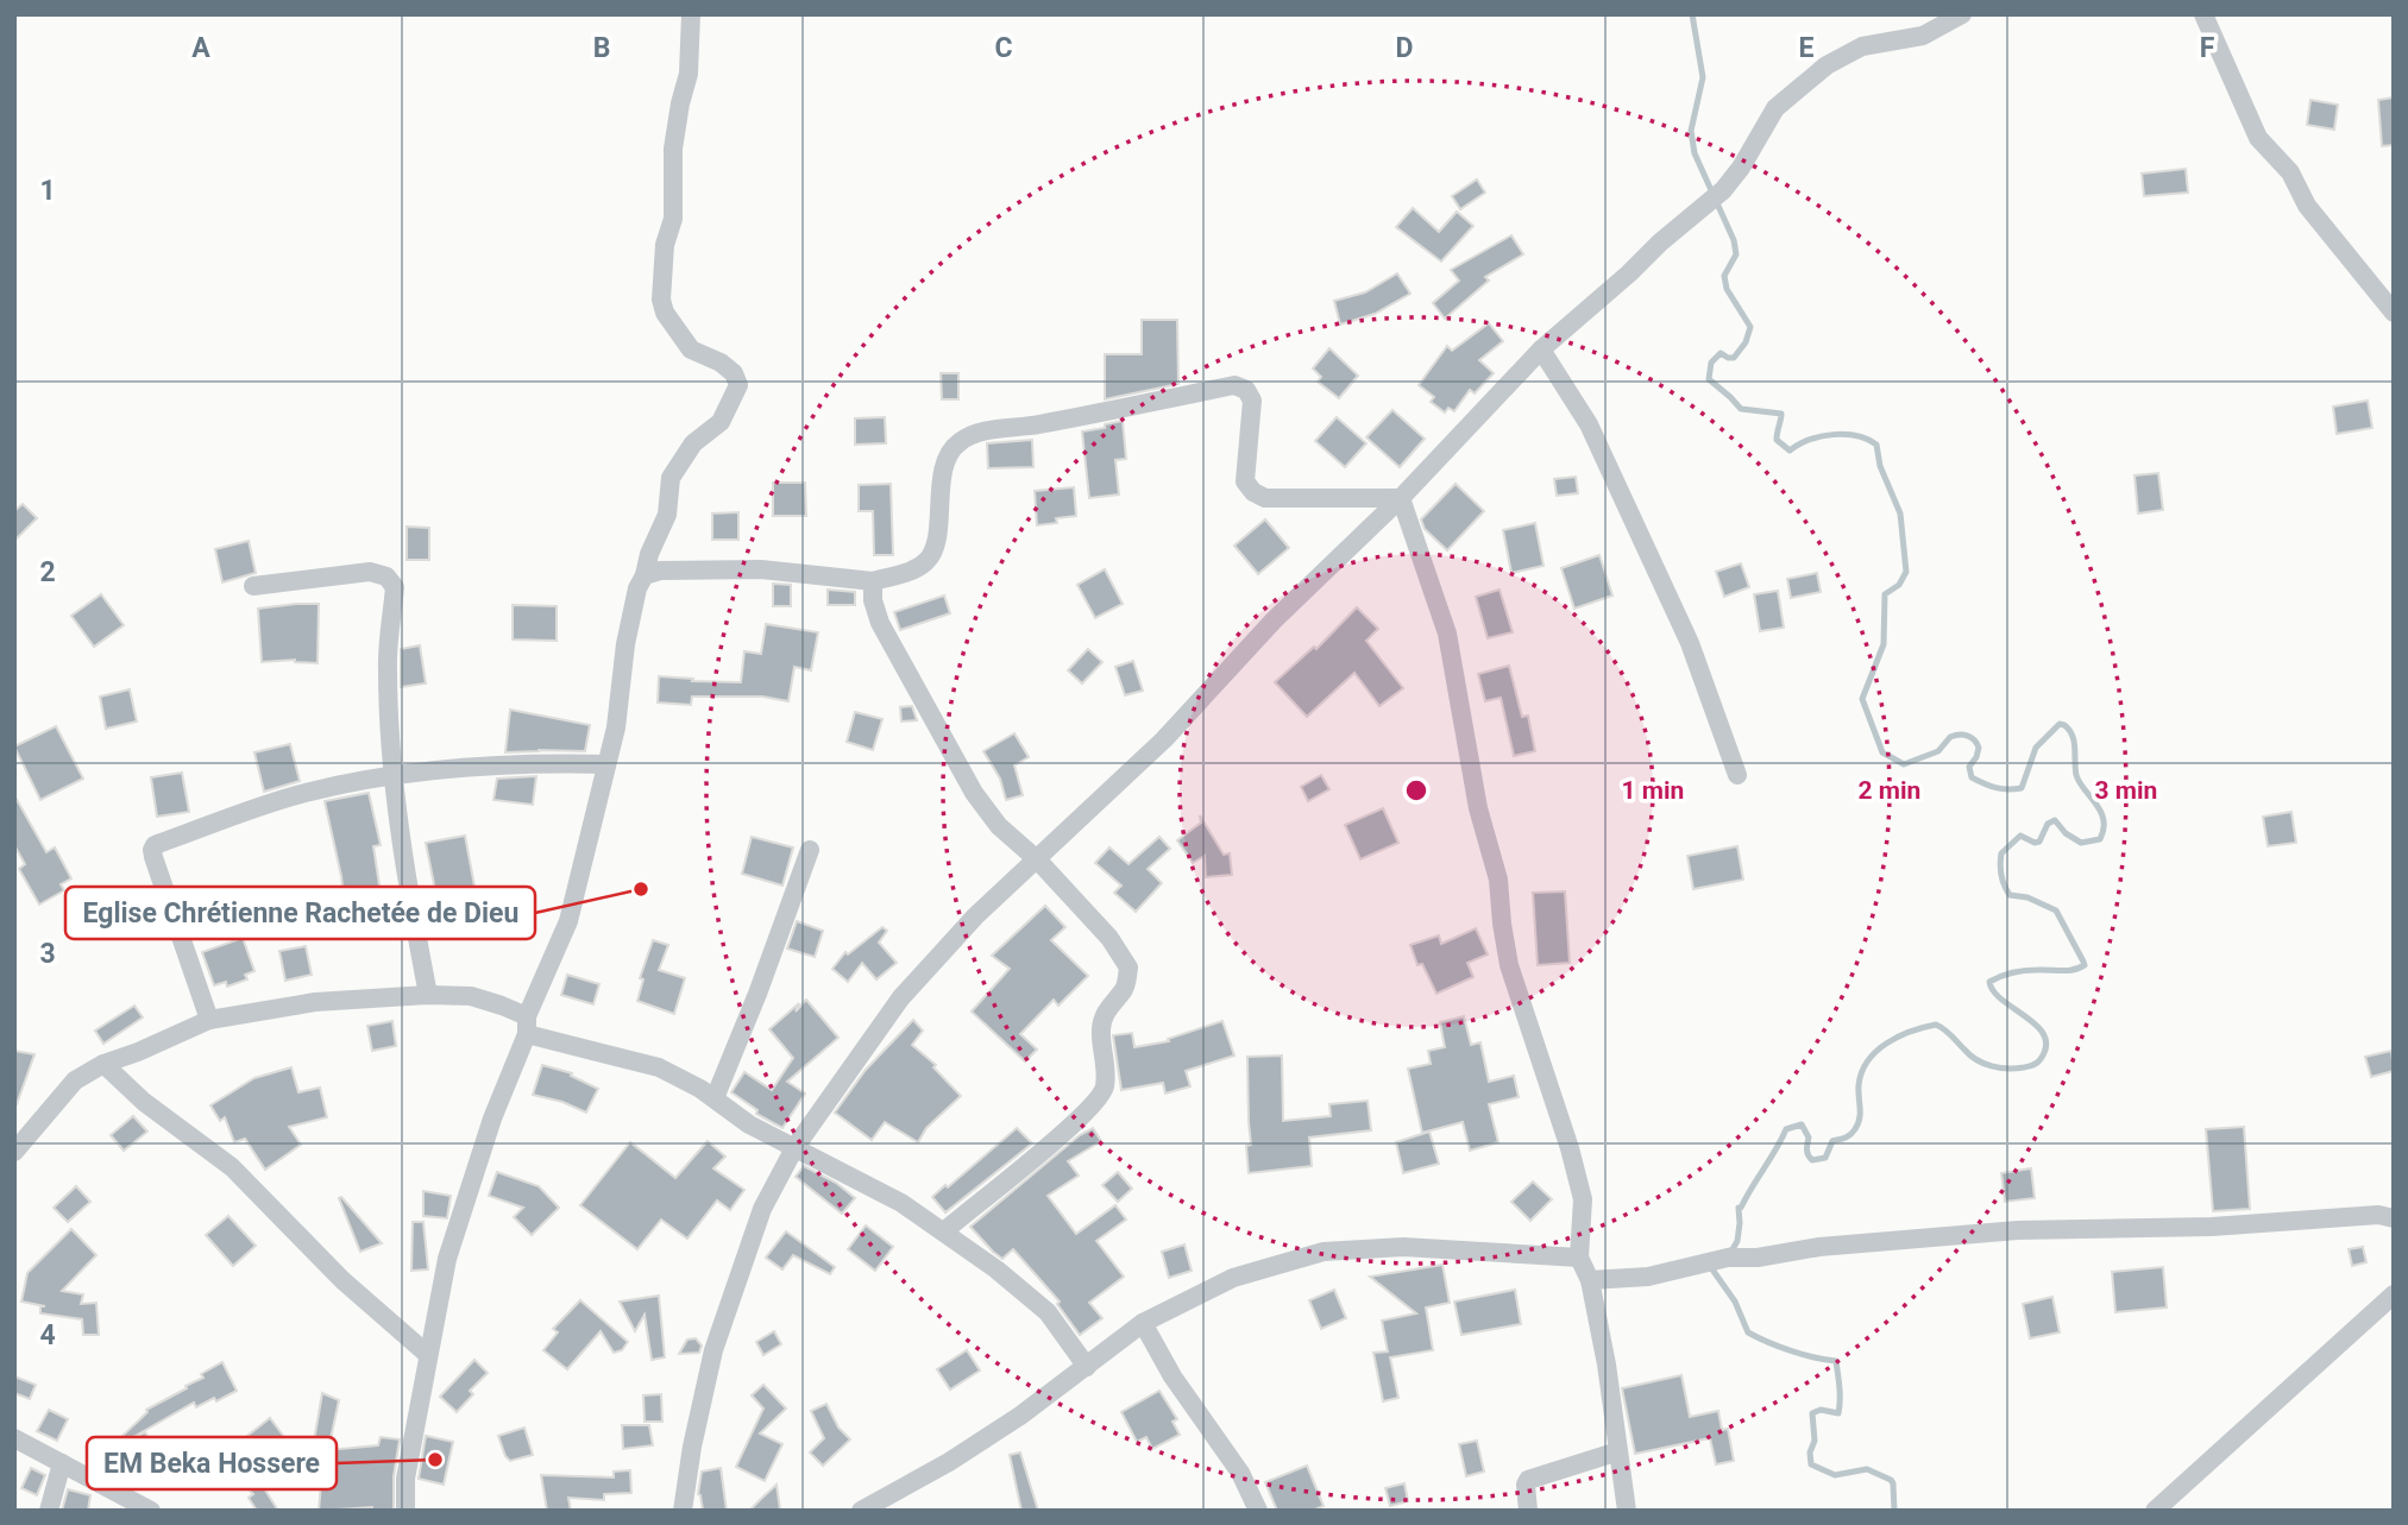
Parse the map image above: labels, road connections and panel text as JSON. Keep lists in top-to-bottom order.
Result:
{
  "places": ["Eglise Chrétienne Rachetée de Dieu", "EM Beka Hossere"],
  "grid": {
    "columns": [
      "A",
      "B",
      "C",
      "D",
      "E",
      "F"
    ],
    "rows": [
      "1",
      "2",
      "3",
      "4"
    ]
  },
  "rings": ["1 min", "2 min", "3 min"]
}
